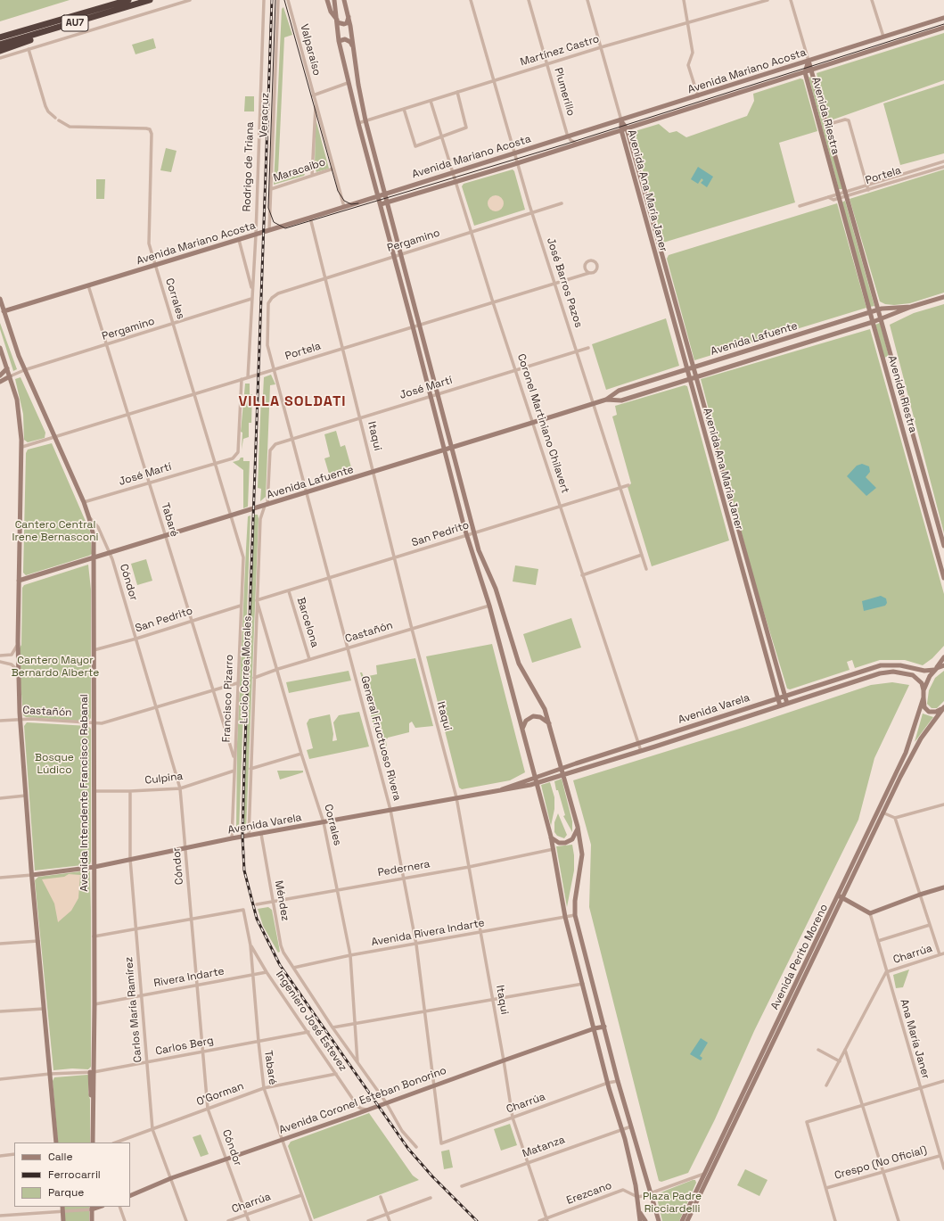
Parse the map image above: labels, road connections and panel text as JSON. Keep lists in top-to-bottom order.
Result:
{
  "streets": {
    "highway": ["AU7"],
    "main road": [
      "Avenida Mariano Acosta",
      "Avenida Riestra",
      "Avenida Ana María Janer",
      "Avenida Lafuente",
      "Avenida Varela",
      "Avenida Intendente Francisco Rabanal",
      "Avenida Perito Moreno",
      "Avenida Coronel Esteban Bonorino"
    ],
    "street": [
      "Valparaíso",
      "Martínez Castro",
      "Plumerillo",
      "Veracruz",
      "Rodrigo de Triana",
      "Maracaibo",
      "Portela",
      "Pergamino",
      "José Barros Pazos",
      "Corrales",
      "José Martí",
      "Coronel Martiniano Chilavert",
      "Itaqui",
      "Tabaré",
      "San Pedrito",
      "Cóndor",
      "Barcelona",
      "Castañón",
      "Lucio Correa Morales",
      "Francisco Pizarro",
      "General Fructuoso Rivera",
      "Culpina",
      "Pedernera",
      "Méndez",
      "Avenida Rivera Indarte",
      "Charrúa",
      "Rivera Indarte",
      "Carlos María Ramírez",
      "Ingeniero José Estevez",
      "Ana María Janer",
      "Carlos Berg",
      "O'Gorman",
      "Matanza",
      "Crespo (No Oficial)",
      "Erezcano"
    ]
  },
  "crossings": [
    ["Valparaíso", "Avenida Mariano Acosta"],
    ["Valparaíso", "Maracaibo"],
    ["Martínez Castro", "Plumerillo"],
    ["Martínez Castro", "José Barros Pazos"],
    ["Martínez Castro", "Coronel Martiniano Chilavert"],
    ["Avenida Mariano Acosta", "Plumerillo"],
    ["Avenida Mariano Acosta", "Veracruz"],
    ["Avenida Mariano Acosta", "Avenida Riestra"],
    ["Avenida Mariano Acosta", "Rodrigo de Triana"],
    ["Avenida Mariano Acosta", "Avenida Ana María Janer"],
    ["Avenida Mariano Acosta", "José Barros Pazos"],
    ["Avenida Mariano Acosta", "Corrales"],
    ["Avenida Mariano Acosta", "Coronel Martiniano Chilavert"],
    ["Avenida Mariano Acosta", "Itaqui"],
    ["Avenida Mariano Acosta", "Tabaré"],
    ["Avenida Mariano Acosta", "Avenida Intendente Francisco Rabanal"],
    ["Veracruz", "Maracaibo"],
    ["Avenida Riestra", "Portela"],
    ["Avenida Riestra", "Avenida Lafuente"],
    ["Rodrigo de Triana", "Portela"],
    ["Rodrigo de Triana", "Pergamino"],
    ["Portela", "José Barros Pazos"],
    ["Portela", "Corrales"],
    ["Portela", "José Martí"],
    ["Portela", "Coronel Martiniano Chilavert"],
    ["Portela", "Itaqui"],
    ["Portela", "Tabaré"],
    ["Portela", "General Fructuoso Rivera"],
    ["Portela", "Avenida Intendente Francisco Rabanal"],
    ["Avenida Ana María Janer", "Avenida Lafuente"],
    ["Avenida Ana María Janer", "Avenida Varela"],
    ["Pergamino", "José Barros Pazos"],
    ["Pergamino", "Corrales"],
    ["Pergamino", "Coronel Martiniano Chilavert"],
    ["Pergamino", "Itaqui"],
    ["Pergamino", "Tabaré"],
    ["Pergamino", "General Fructuoso Rivera"],
    ["Pergamino", "Avenida Intendente Francisco Rabanal"],
    ["José Barros Pazos", "Avenida Lafuente"],
    ["José Barros Pazos", "José Martí"],
    ["José Barros Pazos", "San Pedrito"],
    ["Corrales", "Avenida Lafuente"],
    ["Corrales", "José Martí"],
    ["Corrales", "San Pedrito"],
    ["Corrales", "Castañón"],
    ["Corrales", "Lucio Correa Morales"],
    ["Corrales", "Francisco Pizarro"],
    ["Corrales", "Avenida Varela"],
    ["Corrales", "Pedernera"],
    ["Corrales", "Méndez"],
    ["Corrales", "Avenida Rivera Indarte"],
    ["Avenida Lafuente", "Coronel Martiniano Chilavert"],
    ["Avenida Lafuente", "Itaqui"],
    ["Avenida Lafuente", "Tabaré"],
    ["Avenida Lafuente", "Cóndor"],
    ["Avenida Lafuente", "Lucio Correa Morales"],
    ["Avenida Lafuente", "General Fructuoso Rivera"],
    ["Avenida Lafuente", "Avenida Intendente Francisco Rabanal"],
    ["José Martí", "Coronel Martiniano Chilavert"],
    ["José Martí", "Itaqui"],
    ["José Martí", "Tabaré"],
    ["José Martí", "Lucio Correa Morales"],
    ["José Martí", "General Fructuoso Rivera"],
    ["José Martí", "Avenida Intendente Francisco Rabanal"],
    ["Coronel Martiniano Chilavert", "San Pedrito"],
    ["Coronel Martiniano Chilavert", "Avenida Varela"],
    ["Itaqui", "San Pedrito"],
    ["Itaqui", "Castañón"],
    ["Itaqui", "Avenida Varela"],
    ["Itaqui", "Pedernera"],
    ["Itaqui", "Avenida Rivera Indarte"],
    ["Itaqui", "Charrúa"],
    ["Itaqui", "Avenida Coronel Esteban Bonorino"],
    ["Itaqui", "Matanza"],
    ["Itaqui", "Erezcano"],
    ["Tabaré", "San Pedrito"],
    ["Tabaré", "Cóndor"],
    ["Tabaré", "Castañón"],
    ["Tabaré", "Francisco Pizarro"],
    ["Tabaré", "Charrúa"],
    ["Tabaré", "Rivera Indarte"],
    ["Tabaré", "Ingeniero José Estevez"],
    ["Tabaré", "Carlos Berg"],
    ["Tabaré", "O'Gorman"],
    ["Tabaré", "Avenida Coronel Esteban Bonorino"],
    ["San Pedrito", "Cóndor"],
    ["San Pedrito", "Barcelona"],
    ["San Pedrito", "Lucio Correa Morales"],
    ["San Pedrito", "Francisco Pizarro"],
    ["San Pedrito", "General Fructuoso Rivera"],
    ["San Pedrito", "Avenida Intendente Francisco Rabanal"],
    ["Cóndor", "Castañón"],
    ["Cóndor", "Avenida Varela"],
    ["Cóndor", "Culpina"],
    ["Cóndor", "Avenida Intendente Francisco Rabanal"],
    ["Cóndor", "Charrúa"],
    ["Cóndor", "Rivera Indarte"],
    ["Cóndor", "Carlos Berg"],
    ["Cóndor", "O'Gorman"],
    ["Cóndor", "Avenida Coronel Esteban Bonorino"],
    ["Barcelona", "Castañón"],
    ["Castañón", "Lucio Correa Morales"],
    ["Castañón", "Francisco Pizarro"],
    ["Castañón", "General Fructuoso Rivera"],
    ["Castañón", "Avenida Intendente Francisco Rabanal"],
    ["Lucio Correa Morales", "Avenida Varela"],
    ["Francisco Pizarro", "Avenida Varela"],
    ["Francisco Pizarro", "Culpina"],
    ["Avenida Varela", "General Fructuoso Rivera"],
    ["Avenida Varela", "Avenida Intendente Francisco Rabanal"],
    ["Avenida Varela", "Méndez"],
    ["Avenida Varela", "Carlos María Ramírez"],
    ["General Fructuoso Rivera", "Pedernera"],
    ["General Fructuoso Rivera", "Avenida Rivera Indarte"],
    ["General Fructuoso Rivera", "Charrúa"],
    ["General Fructuoso Rivera", "Avenida Coronel Esteban Bonorino"],
    ["Culpina", "Avenida Intendente Francisco Rabanal"],
    ["Culpina", "Carlos María Ramírez"],
    ["Avenida Intendente Francisco Rabanal", "Rivera Indarte"],
    ["Avenida Intendente Francisco Rabanal", "Carlos Berg"],
    ["Pedernera", "Méndez"],
    ["Méndez", "Avenida Rivera Indarte"],
    ["Méndez", "Avenida Coronel Esteban Bonorino"],
    ["Charrúa", "Ana María Janer"],
    ["Rivera Indarte", "Carlos María Ramírez"],
    ["Rivera Indarte", "Ingeniero José Estevez"],
    ["Carlos María Ramírez", "Carlos Berg"],
    ["Carlos María Ramírez", "O'Gorman"],
    ["Carlos María Ramírez", "Avenida Coronel Esteban Bonorino"],
    ["Ingeniero José Estevez", "Carlos Berg"],
    ["Ingeniero José Estevez", "O'Gorman"],
    ["Ana María Janer", "Crespo (No Oficial)"]
  ],
  "districts": ["VILLA SOLDATI"],
  "parks": [
    "Cantero Central Irene Bernasconi",
    "Cantero Mayor Bernardo Alberte",
    "Bosque Lúdico",
    "Plaza Padre Ricciardelli"
  ],
  "legend": ["Calle", "Ferrocarril", "Parque"]
}
